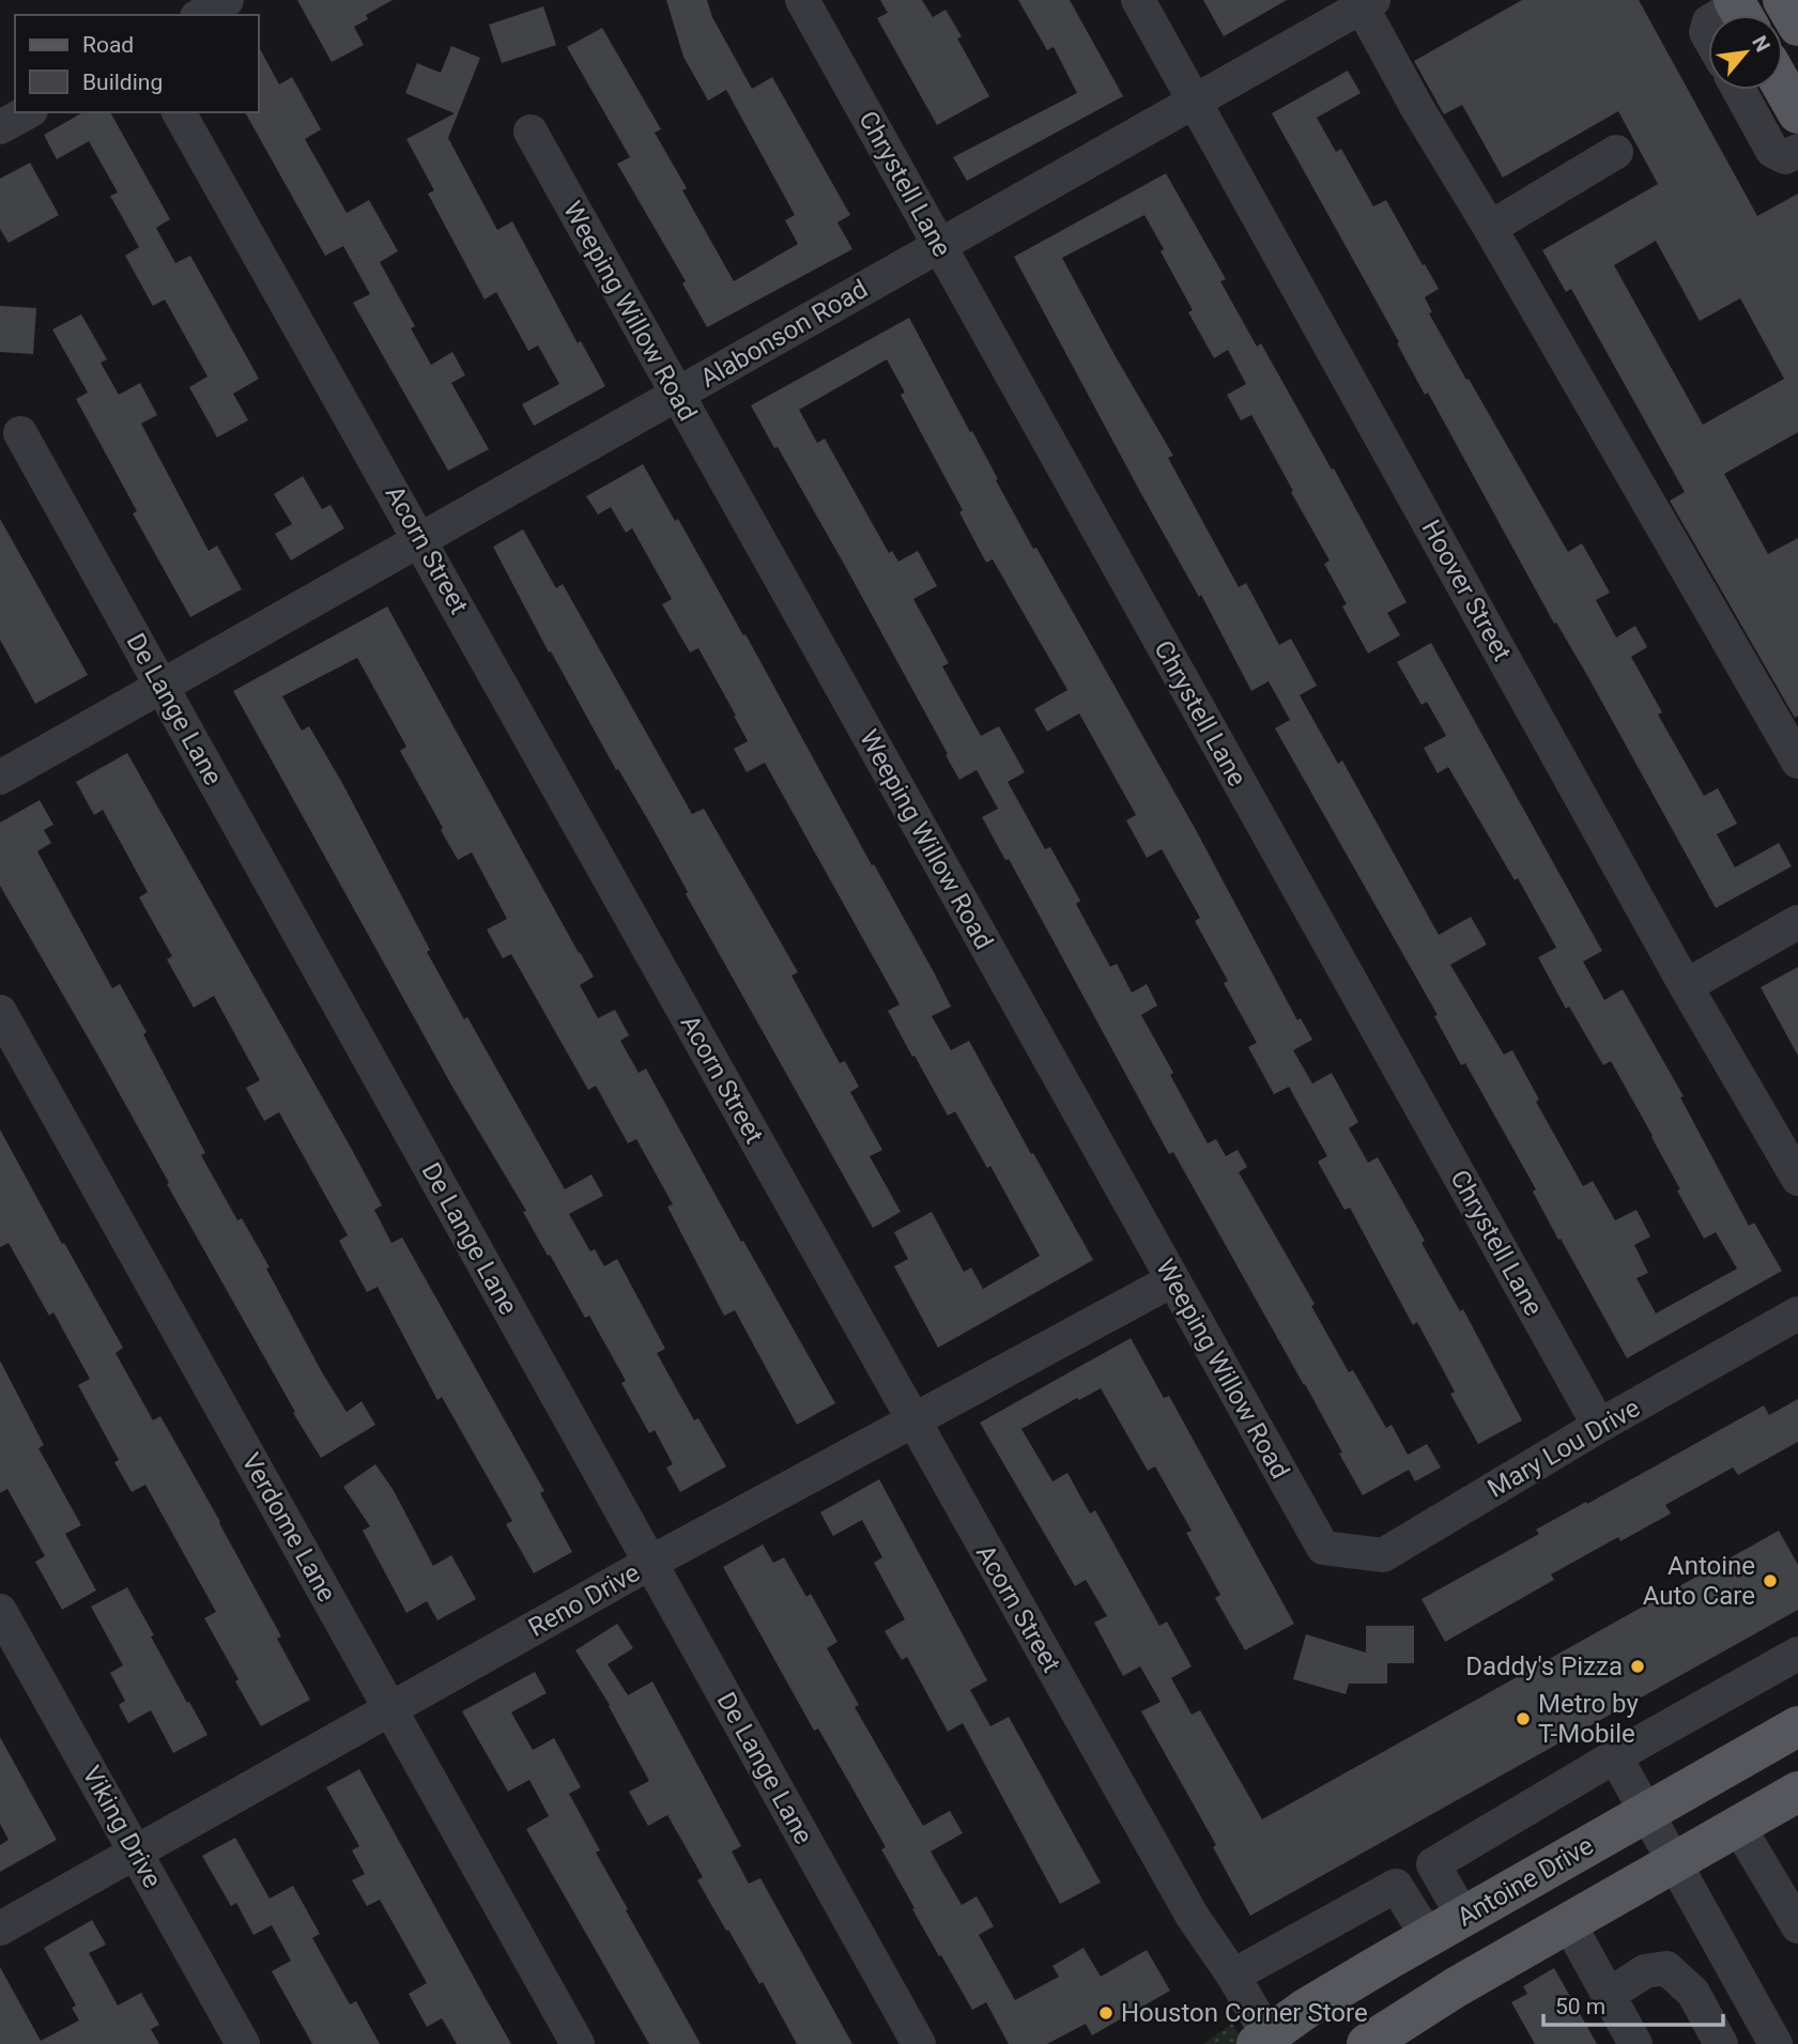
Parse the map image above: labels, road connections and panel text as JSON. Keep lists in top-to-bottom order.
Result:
{
  "streets": {
    "main road": ["Antoine Drive"],
    "street": [
      "Chrystell Lane",
      "Weeping Willow Road",
      "Alabonson Road",
      "Acorn Street",
      "Hoover Street",
      "De Lange Lane",
      "Mary Lou Drive",
      "Verdome Lane",
      "Reno Drive",
      "Viking Drive"
    ]
  },
  "crossings": [
    ["Chrystell Lane", "Alabonson Road"],
    ["Chrystell Lane", "Mary Lou Drive"],
    ["Weeping Willow Road", "Alabonson Road"],
    ["Weeping Willow Road", "Mary Lou Drive"],
    ["Weeping Willow Road", "Reno Drive"],
    ["Alabonson Road", "Acorn Street"],
    ["Alabonson Road", "Hoover Street"],
    ["Alabonson Road", "De Lange Lane"],
    ["Acorn Street", "Reno Drive"],
    ["Acorn Street", "Antoine Drive"],
    ["De Lange Lane", "Reno Drive"],
    ["Verdome Lane", "Reno Drive"],
    ["Reno Drive", "Viking Drive"]
  ],
  "places": [
    "Antoine Auto Care",
    "Daddy's Pizza",
    "Metro by T-Mobile",
    "Houston Corner Store"
  ],
  "legend": ["Road", "Building"],
  "scale_bar": "50 m",
  "north": "top right"
}
